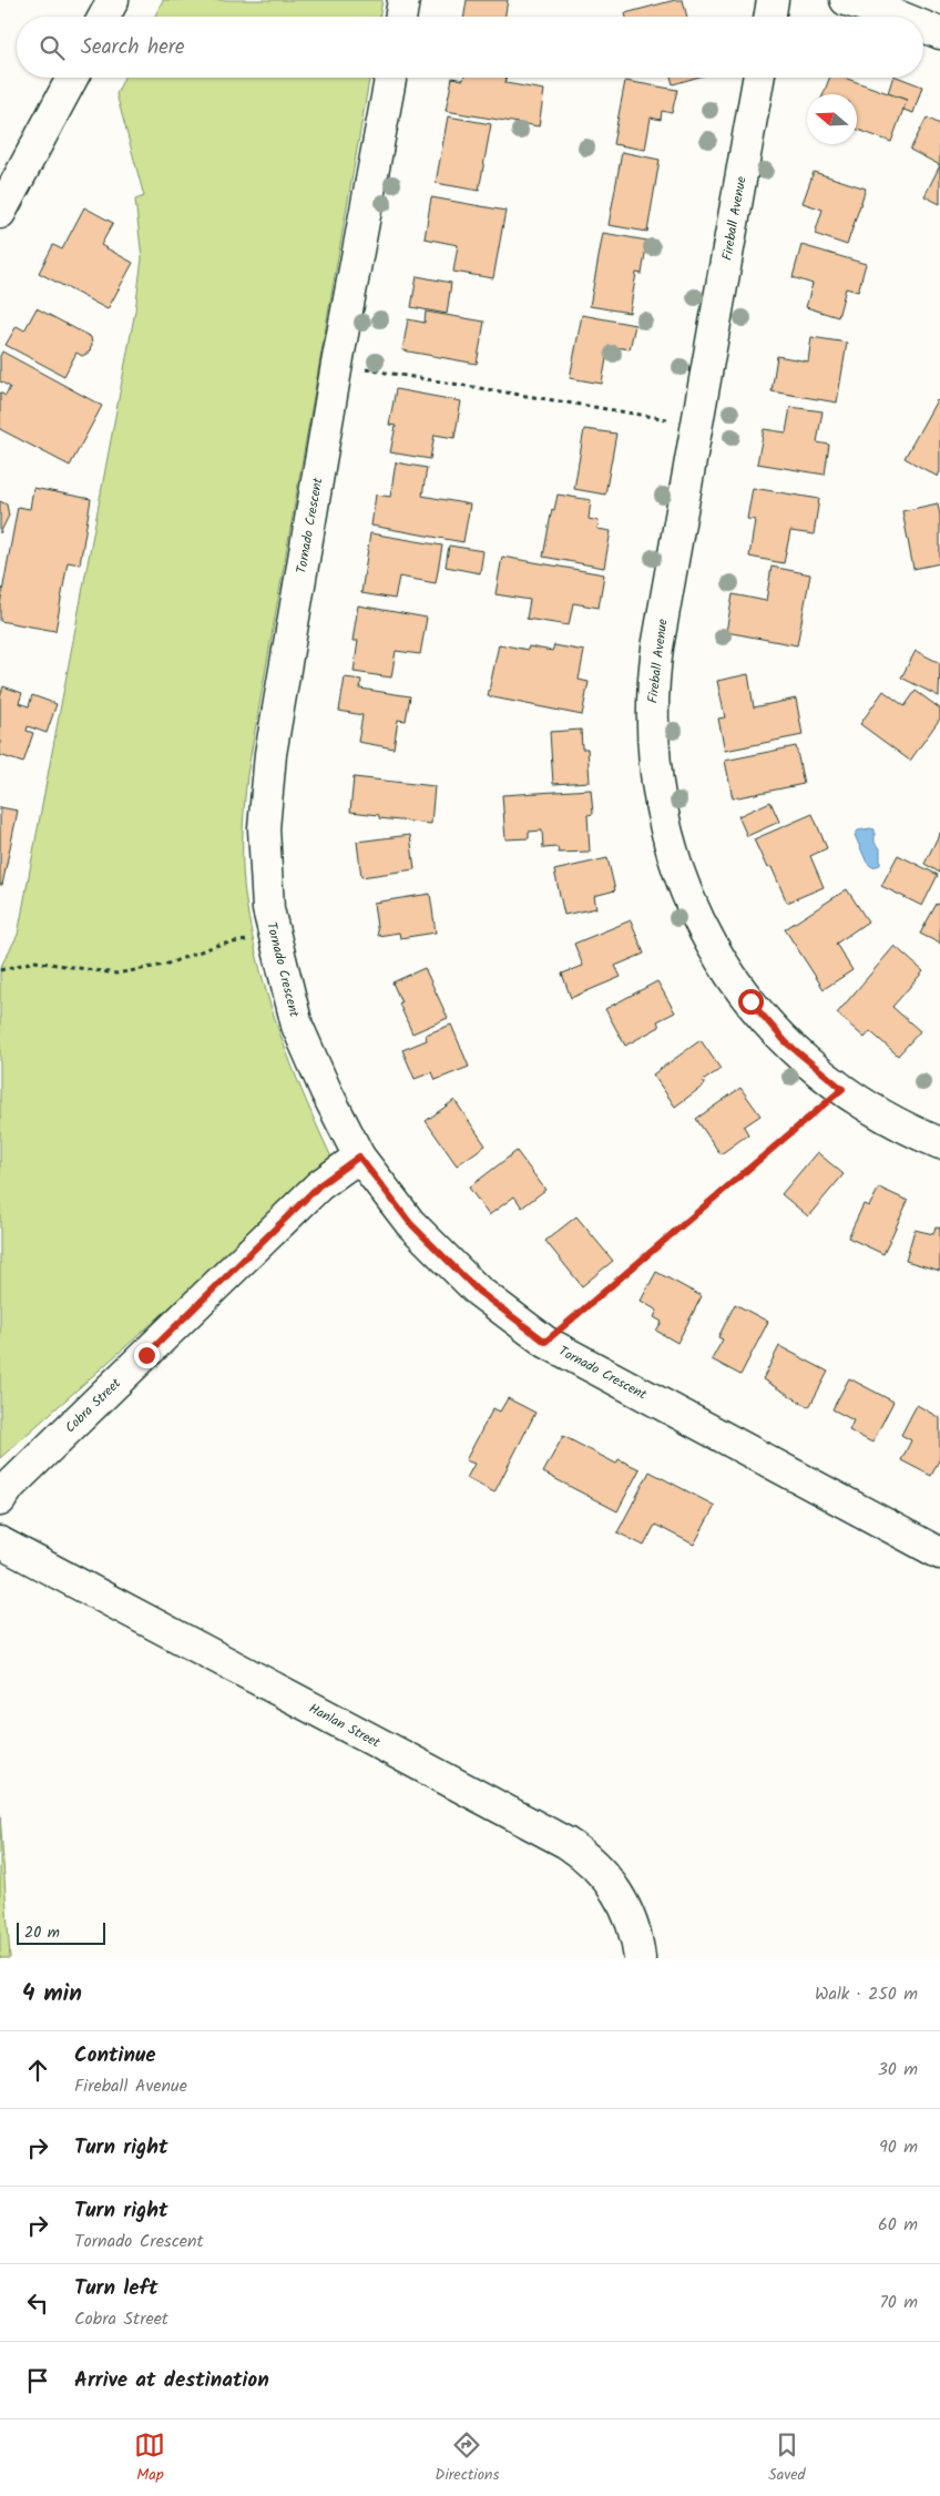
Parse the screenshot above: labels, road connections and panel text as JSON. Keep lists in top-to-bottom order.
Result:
{
  "streets": {
    "street": [
      "Fireball Avenue",
      "Tornado Crescent",
      "Cobra Street",
      "Hanlan Street"
    ]
  },
  "crossings": [
    ["Tornado Crescent", "Cobra Street"]
  ],
  "scale_bar": "20 m",
  "north": "left",
  "page": {
    "search": "Search here",
    "scale": "20 m",
    "heading": ["4 min", "Walk · 250 m"],
    "list": [
      ["Continue", "Fireball Avenue", "30 m"],
      ["Turn right", "90 m"],
      ["Turn right", "Tornado Crescent", "60 m"],
      ["Turn left", "Cobra Street", "70 m"],
      "Arrive at destination"
    ],
    "nav": ["Map", "Directions", "Saved"]
  }
}
